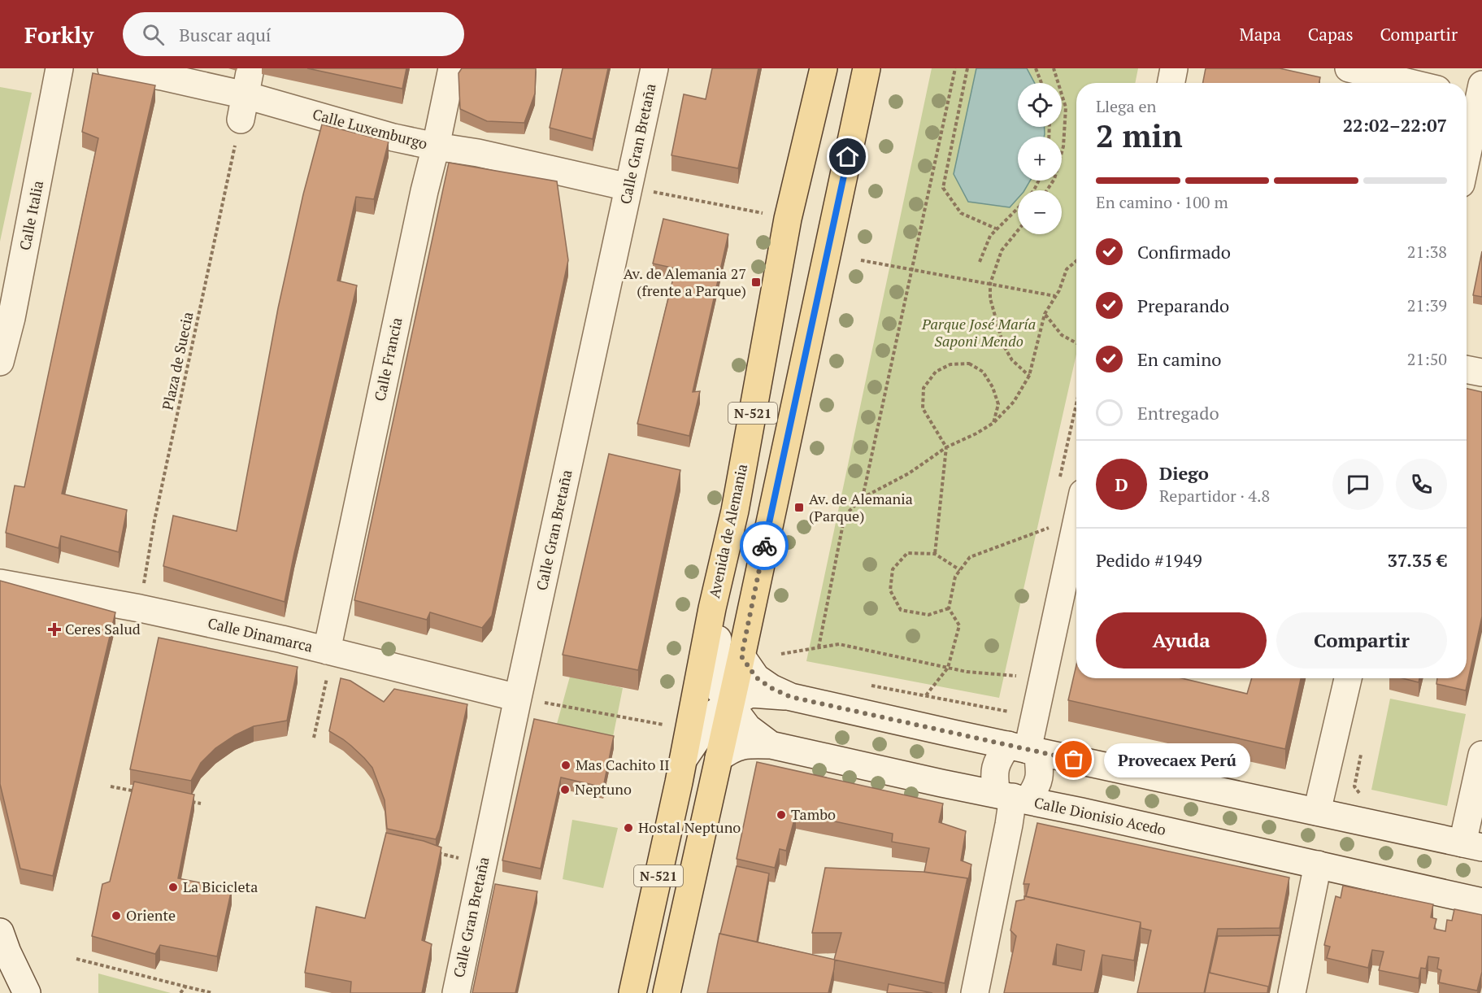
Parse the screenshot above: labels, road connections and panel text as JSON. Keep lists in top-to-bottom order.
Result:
{
  "streets": {
    "main road": ["N-521", "Avenida de Alemania"],
    "street": [
      "Calle Luxemburgo",
      "Calle Gran Bretaña",
      "Calle Italia",
      "Calle Francia",
      "Calle Dinamarca",
      "Calle Dionisio Acedo"
    ],
    "path": ["Plaza de Suecia"]
  },
  "crossings": [
    ["Calle Luxemburgo", "Calle Gran Bretaña"],
    ["Calle Luxemburgo", "Calle Francia"],
    ["Calle Luxemburgo", "Plaza de Suecia"],
    ["Calle Gran Bretaña", "Calle Dinamarca"],
    ["Calle Francia", "Calle Dinamarca"],
    ["Plaza de Suecia", "Calle Dinamarca"],
    ["N-521", "Calle Dionisio Acedo"]
  ],
  "parks": ["Parque José María Saponi Mendo"],
  "places": {
    "transit": ["Av. de Alemania 27 (frente a Parque)", "Av. de Alemania (Parque)"],
    "health": ["Ceres Salud"],
    "other": [
      "Provecaex Perú",
      "Mas Cachito II",
      "Neptuno",
      "Tambo",
      "Hostal Neptuno",
      "La Bicicleta",
      "Oriente"
    ]
  },
  "page": {
    "header": "Forkly",
    "search": "Buscar aquí",
    "nav": ["Mapa", "Capas", "Compartir"],
    "map_buttons": ["+", "−"],
    "heading": ["2 min", "Llega en", "22:02–22:07"],
    "panel": [
      "Diego",
      "Repartidor · 4.8",
      "Pedido #1949",
      "37.35 €"
    ],
    "bar": "En camino · 100 m",
    "list": [
      ["Confirmado", "21:38"],
      ["Preparando", "21:39"],
      ["En camino", "21:50"],
      "Entregado"
    ],
    "round": "D",
    "buttons": ["Ayuda", "Compartir"],
    "bubble": "Provecaex Perú"
  }
}
